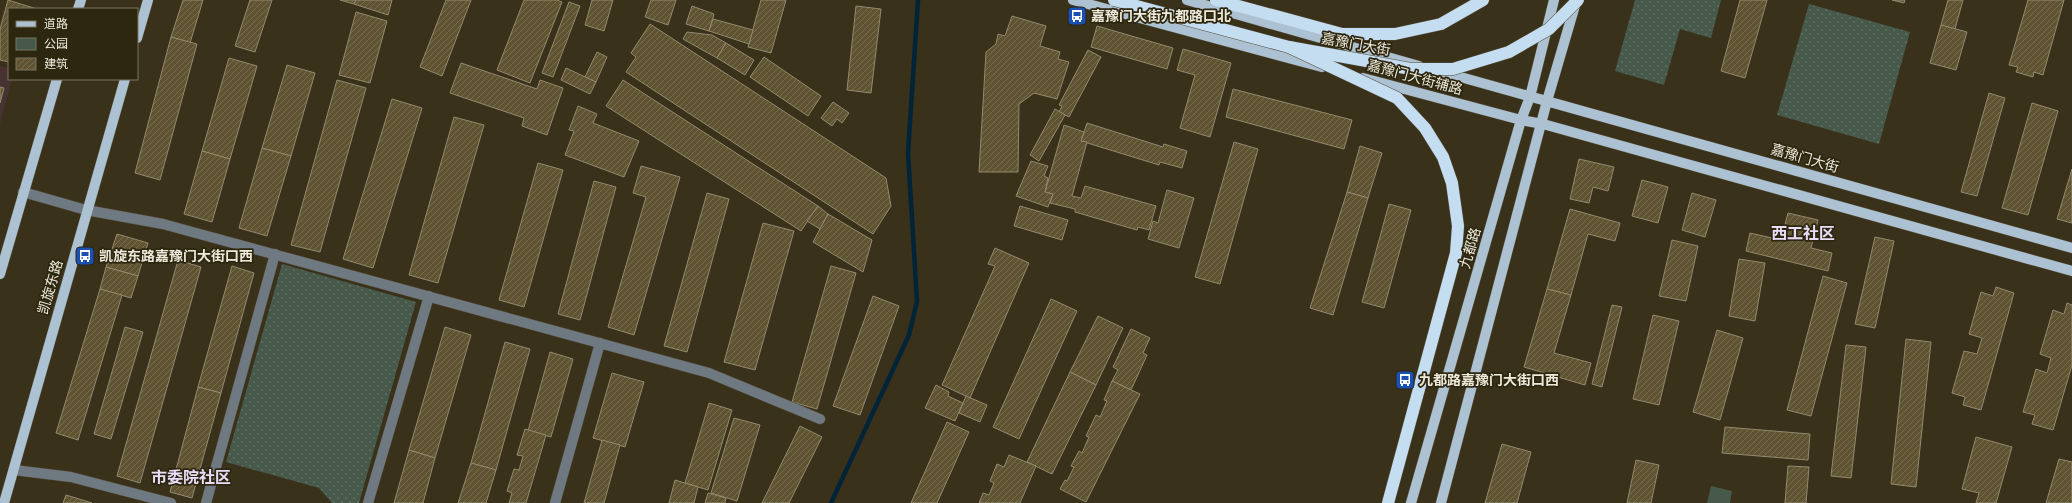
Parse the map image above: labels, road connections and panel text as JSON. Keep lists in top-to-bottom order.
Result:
{
  "streets": {
    "highway": ["嘉豫门大街"],
    "main road": ["嘉豫门大街辅路", "九都路", "凯旋东路"]
  },
  "crossings": [
    ["嘉豫门大街", "嘉豫门大街辅路"],
    ["嘉豫门大街", "九都路"],
    ["嘉豫门大街辅路", "九都路"]
  ],
  "districts": ["西工社区", "市委院社区"],
  "places": {
    "bus stop": ["嘉豫门大街九都路口北", "凯旋东路嘉豫门大街口西", "九都路嘉豫门大街口西"]
  },
  "legend": ["道路", "公园", "建筑"]
}
